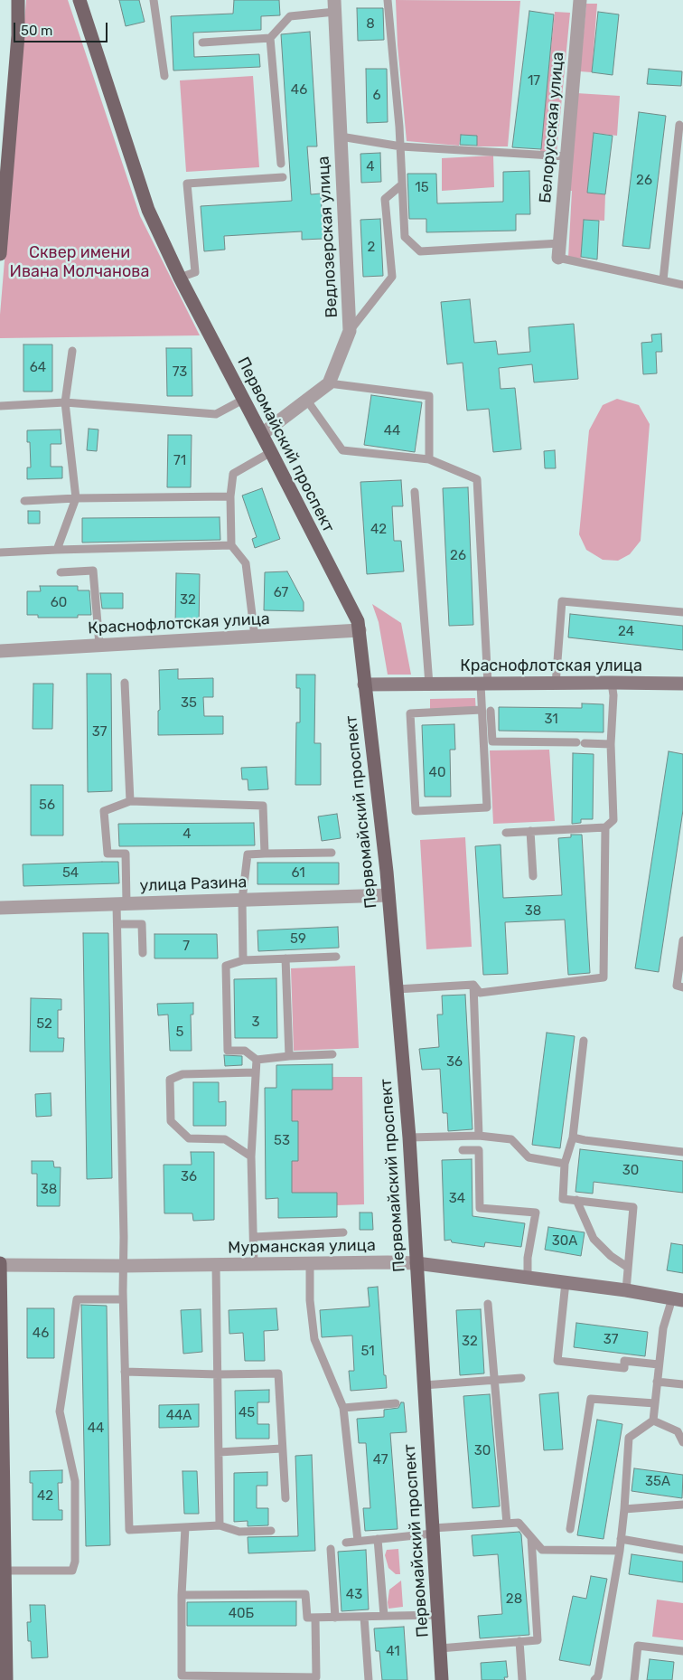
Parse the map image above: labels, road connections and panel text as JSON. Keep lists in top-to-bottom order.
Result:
{
  "streets": {
    "main road": ["Первомайский проспект"],
    "street": [
      "Белорусская улица",
      "Ведлозерская улица",
      "Краснофлотская улица",
      "улица Разина",
      "Мурманская улица"
    ]
  },
  "crossings": [
    ["Ведлозерская улица", "Первомайский проспект"],
    ["Первомайский проспект", "Краснофлотская улица"],
    ["Первомайский проспект", "улица Разина"],
    ["Первомайский проспект", "Мурманская улица"]
  ],
  "parks": ["Сквер имени Ивана Молчанова"],
  "house_numbers": [
    "8",
    "17",
    "46",
    "6",
    "4",
    "26",
    "15",
    "2",
    "64",
    "73",
    "44",
    "71",
    "42",
    "26",
    "67",
    "32",
    "60",
    "24",
    "35",
    "31",
    "37",
    "40",
    "56",
    "4",
    "54",
    "61",
    "38",
    "59",
    "7",
    "3",
    "52",
    "5",
    "36",
    "53",
    "30",
    "36",
    "38",
    "34",
    "30А",
    "46",
    "37",
    "32",
    "51",
    "45",
    "44А",
    "44",
    "30",
    "47",
    "35А",
    "42",
    "43",
    "28",
    "40Б",
    "41"
  ],
  "scale_bar": "50 m"
}
